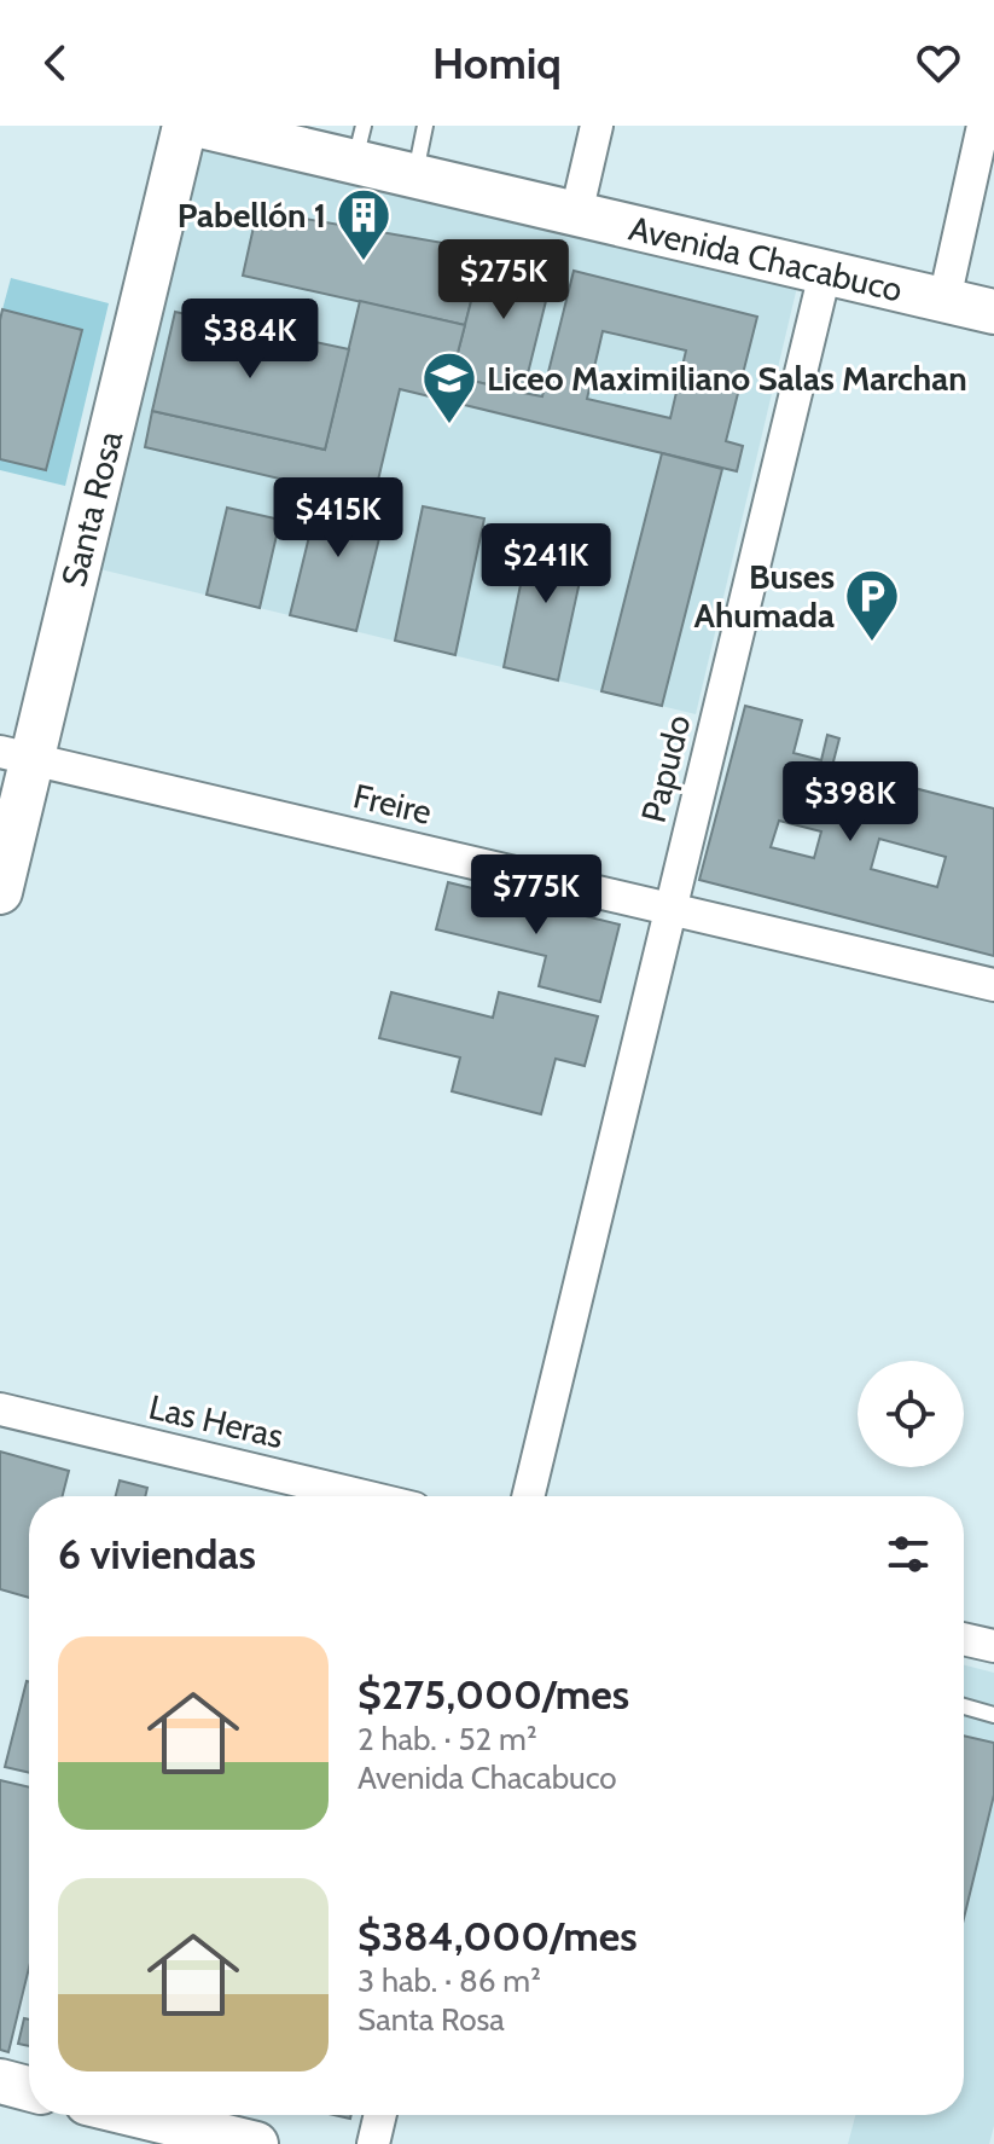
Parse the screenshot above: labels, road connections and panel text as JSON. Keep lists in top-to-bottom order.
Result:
{
  "streets": {
    "main road": ["Avenida Chacabuco", "Santa Rosa"],
    "street": ["Papudo", "Freire", "Las Heras"]
  },
  "crossings": [
    ["Avenida Chacabuco", "Papudo"],
    ["Santa Rosa", "Freire"],
    ["Papudo", "Freire"]
  ],
  "places": {
    "building": ["Pabellón 1"],
    "school or university": ["Liceo Maximiliano Salas Marchan"],
    "parking": ["Buses Ahumada"]
  },
  "page": {
    "header": "Homiq",
    "price": [
      "$275K",
      "$384K",
      "$415K",
      "$241K",
      "$398K",
      "$775K"
    ],
    "heading": "6 viviendas",
    "list": [
      {
        "name": "$275,000/mes",
        "note": "2 hab. · 52 m² · Avenida Chacabuco"
      },
      {
        "name": "$384,000/mes",
        "note": "3 hab. · 86 m² · Santa Rosa"
      }
    ]
  }
}
